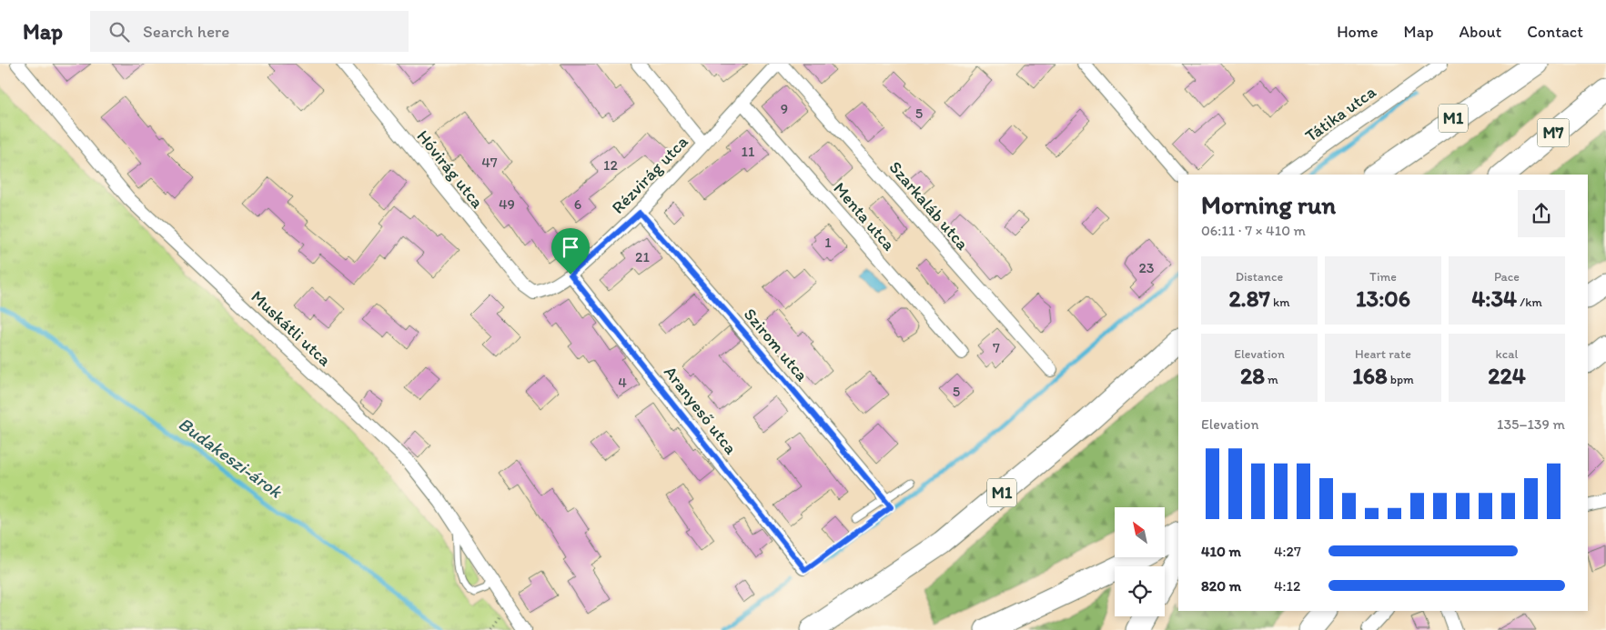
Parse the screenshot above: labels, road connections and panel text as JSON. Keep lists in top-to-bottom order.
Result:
{
  "streets": {
    "highway": ["M1", "M7"],
    "street": [
      "Tátika utca",
      "Hóvirág utca",
      "Rézvirág utca",
      "Szarkaláb utca",
      "Menta utca",
      "Muskátli utca",
      "Szirom utca",
      "Aranyeső utca"
    ]
  },
  "crossings": [
    ["Hóvirág utca", "Rézvirág utca"],
    ["Rézvirág utca", "Szarkaláb utca"],
    ["Rézvirág utca", "Menta utca"],
    ["Rézvirág utca", "Szirom utca"],
    ["Rézvirág utca", "Aranyeső utca"]
  ],
  "water": ["Budakeszi-árok"],
  "house_numbers": [
    "9",
    "5",
    "11",
    "47",
    "12",
    "49",
    "6",
    "1",
    "21",
    "23",
    "7",
    "4",
    "5"
  ],
  "north": "top left",
  "page": {
    "header": "Map",
    "search": "Search here",
    "nav": [
      "Home",
      "Map",
      "About",
      "Contact"
    ],
    "heading": ["Morning run", "06:11 · 7 × 410 m"],
    "stats": [
      ["Distance", "2.87 km"],
      ["Time", "13:06"],
      ["Pace", "4:34 /km"],
      ["Elevation", "28 m"],
      ["Heart rate", "168 bpm"],
      ["kcal", "224"]
    ],
    "chart": ["Elevation", "135–139 m"],
    "list": [
      {
        "name": "410 m",
        "note": "4:27"
      },
      {
        "name": "820 m",
        "note": "4:12"
      }
    ]
  }
}
